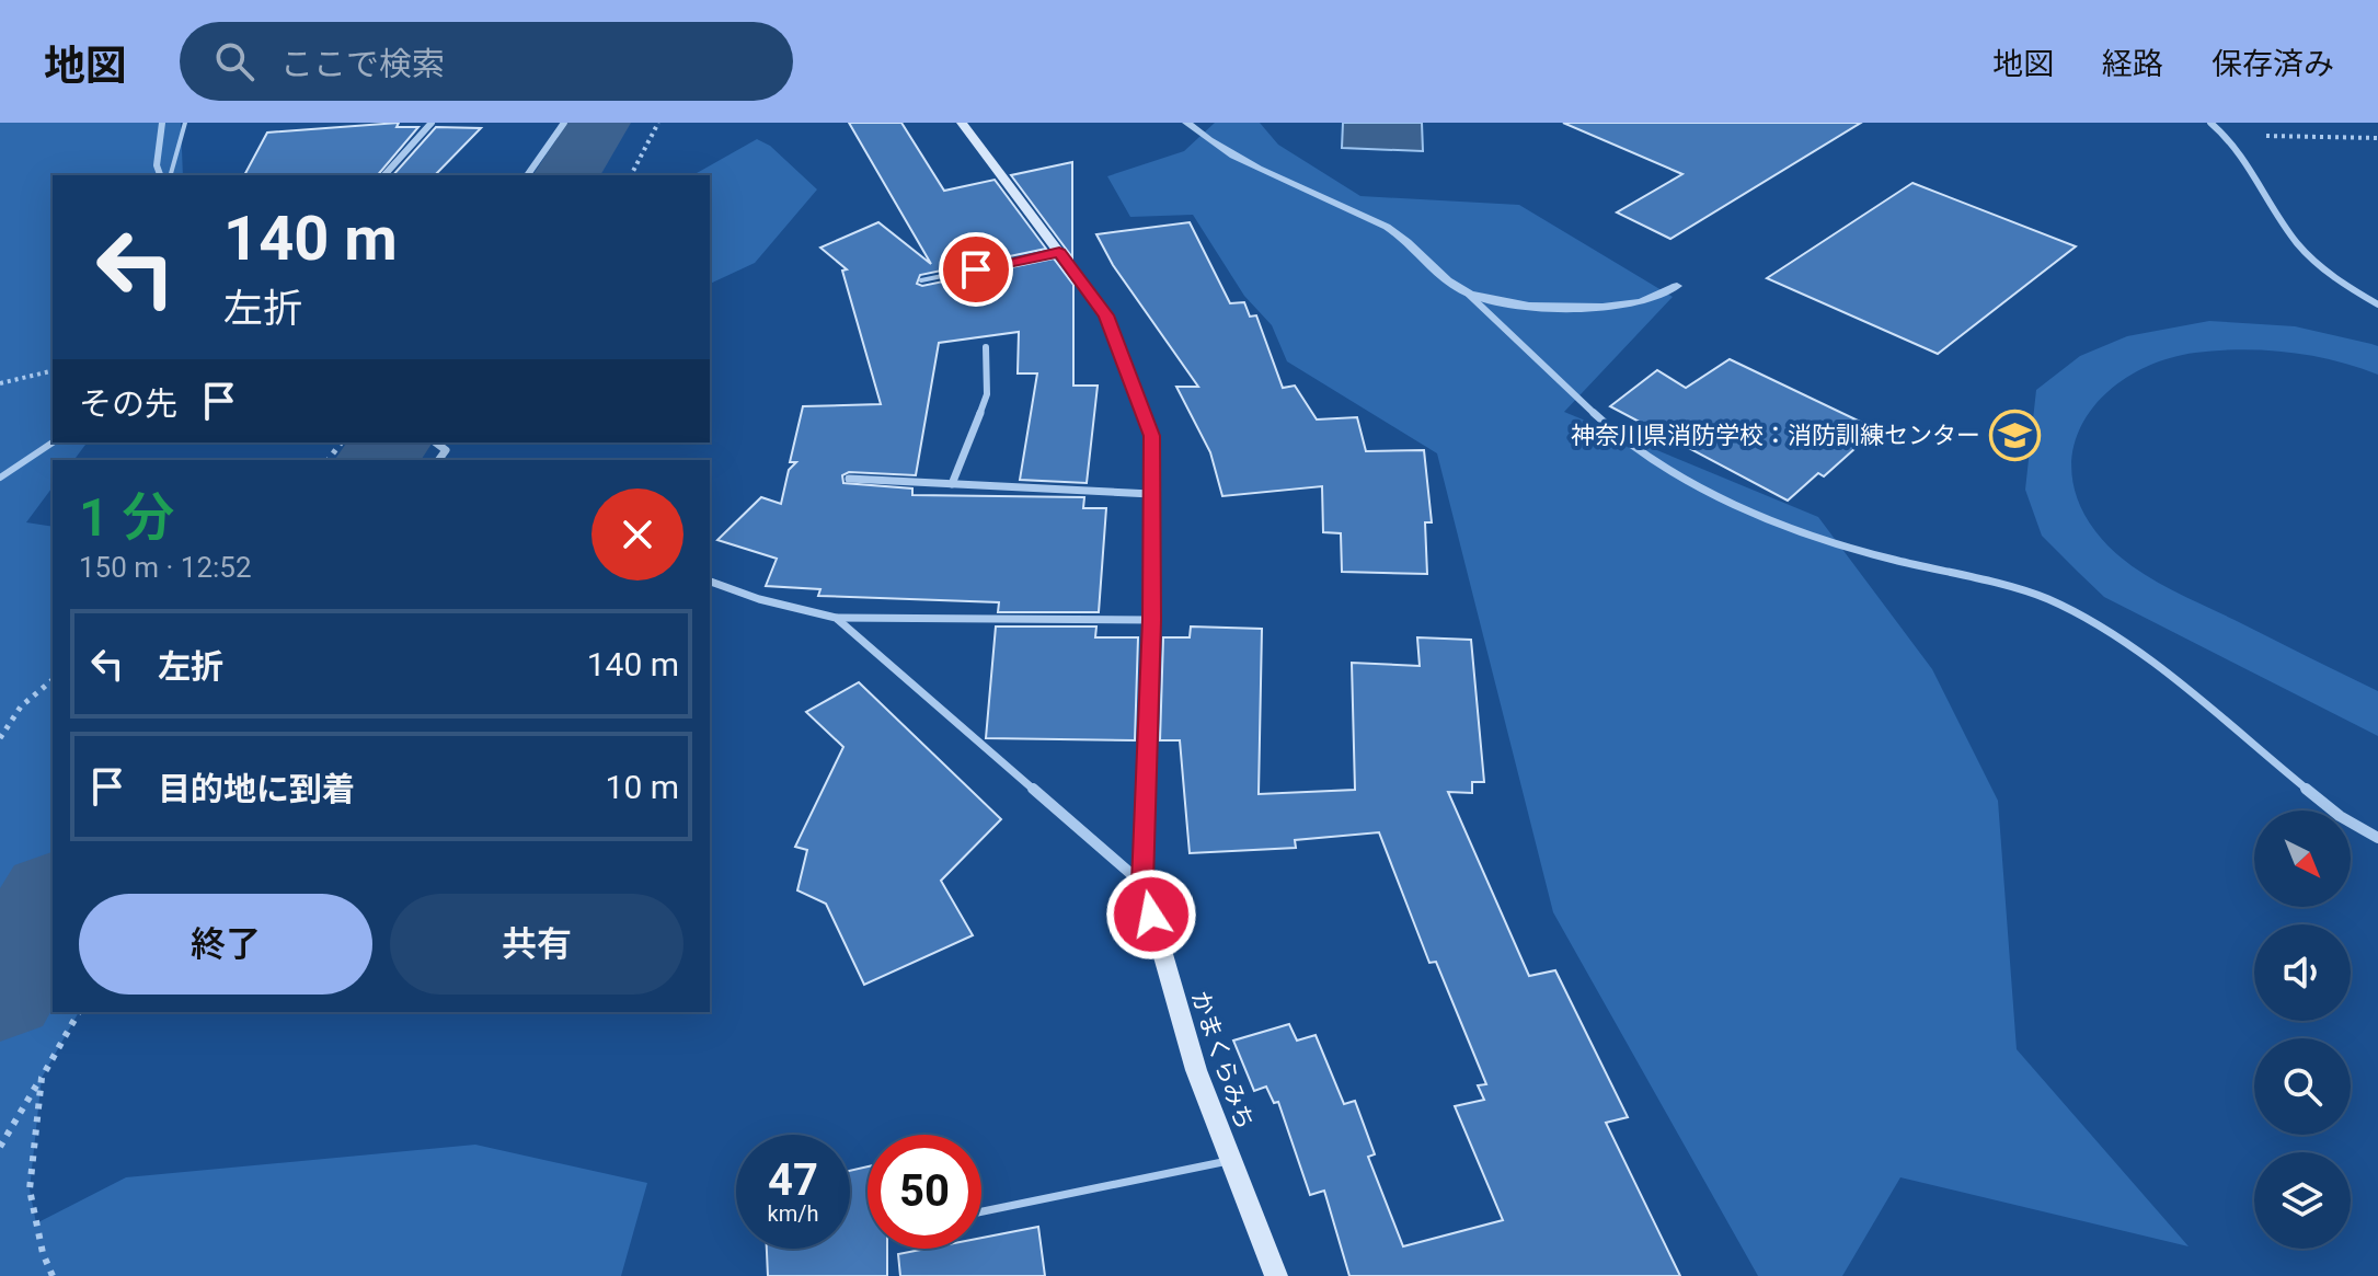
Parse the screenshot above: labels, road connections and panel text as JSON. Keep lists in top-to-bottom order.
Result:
{
  "streets": {
    "main road": ["かまくらみち"]
  },
  "places": {
    "school or university": ["神奈川県消防学校：消防訓練センター"]
  },
  "north": "bottom right",
  "page": {
    "header": "地図",
    "search": "ここで検索",
    "nav": ["地図", "経路", "保存済み"],
    "turn": ["140 m", "左折"],
    "then": "その先",
    "heading": ["1 分", "150 m · 12:52"],
    "list": [
      {
        "name": "左折",
        "value": "140 m"
      },
      {
        "name": "目的地に到着",
        "value": "10 m"
      }
    ],
    "buttons": ["終了", "共有"],
    "speed": "47 km/h",
    "limit": "50"
  }
}
